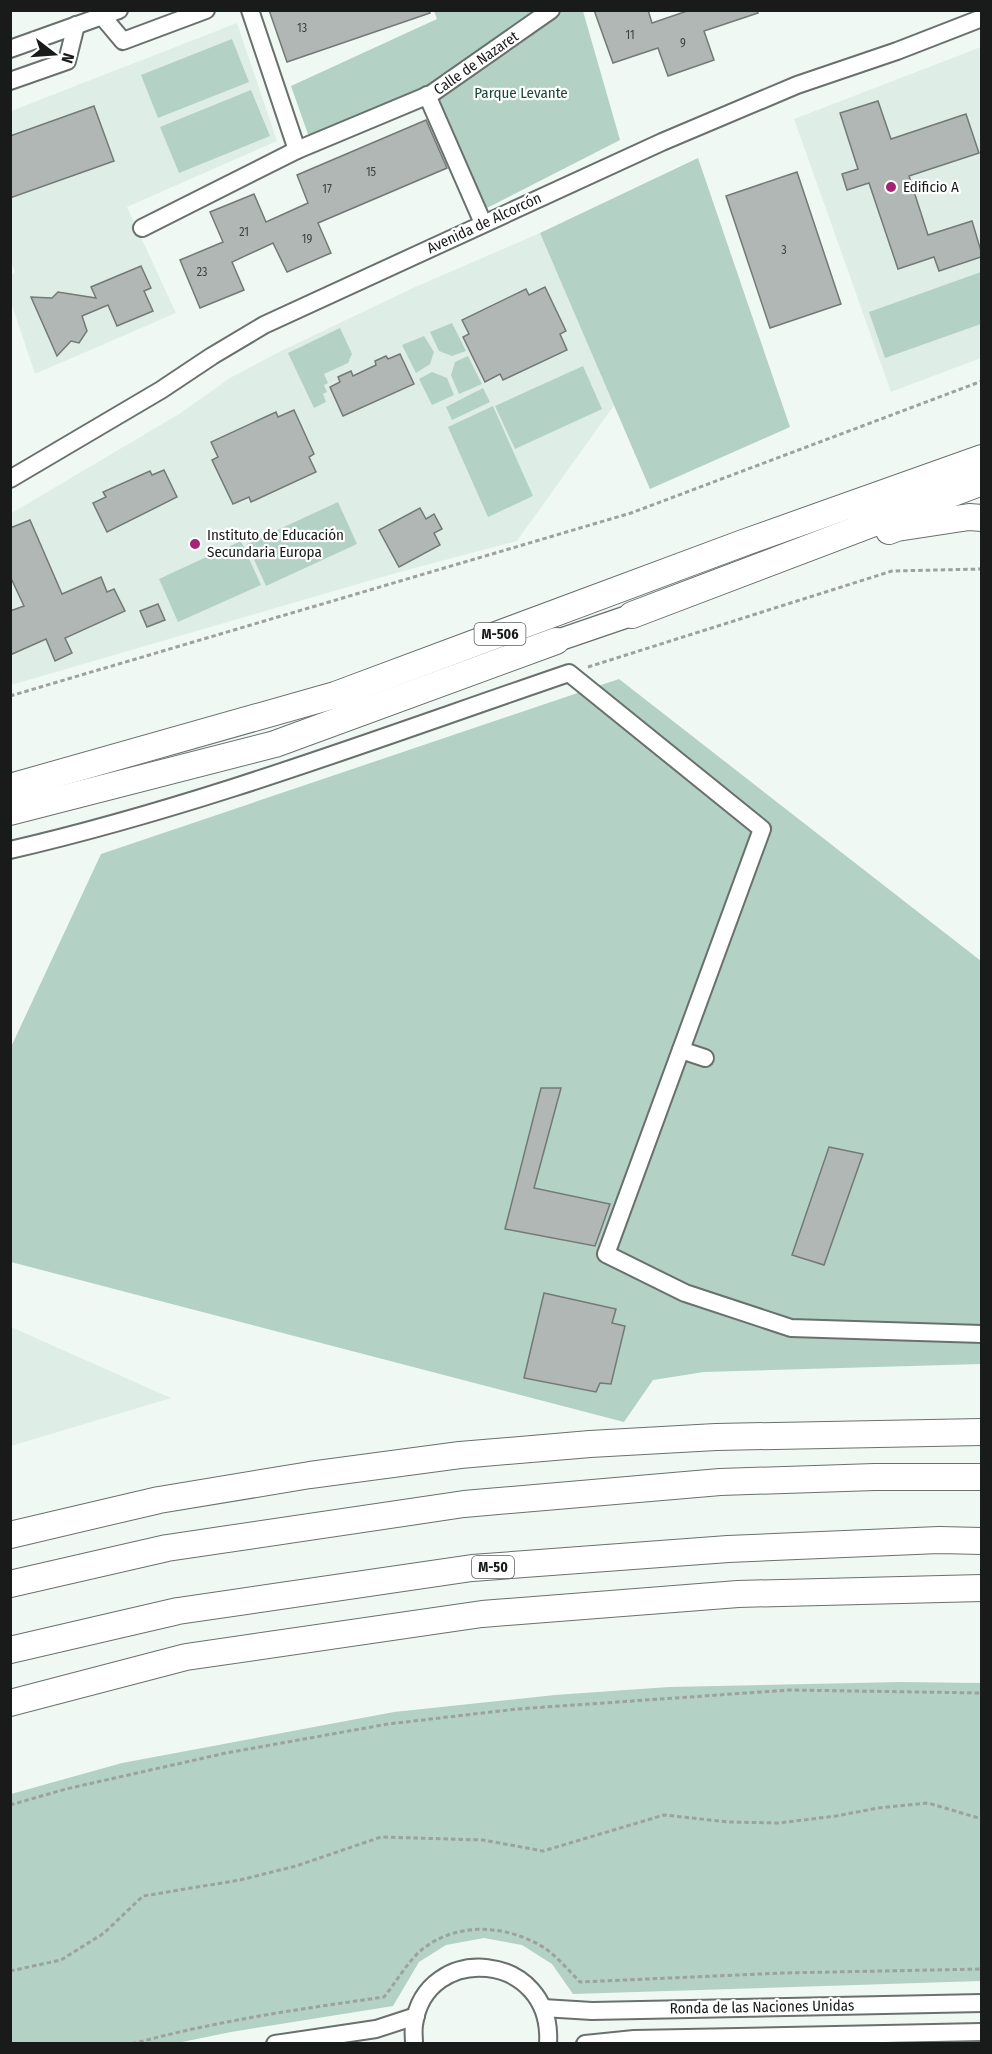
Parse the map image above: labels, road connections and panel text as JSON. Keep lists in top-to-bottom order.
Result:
{
  "streets": {
    "highway": ["M-506", "M-50"],
    "street": ["Calle de Nazaret", "Avenida de Alcorcón", "Ronda de las Naciones Unidas"]
  },
  "parks": ["Parque Levante"],
  "places": ["Edificio A", "Instituto de Educación Secundaria Europa"],
  "house_numbers": [
    "13",
    "11",
    "9",
    "15",
    "17",
    "21",
    "19",
    "3",
    "23"
  ],
  "north": "right"
}
